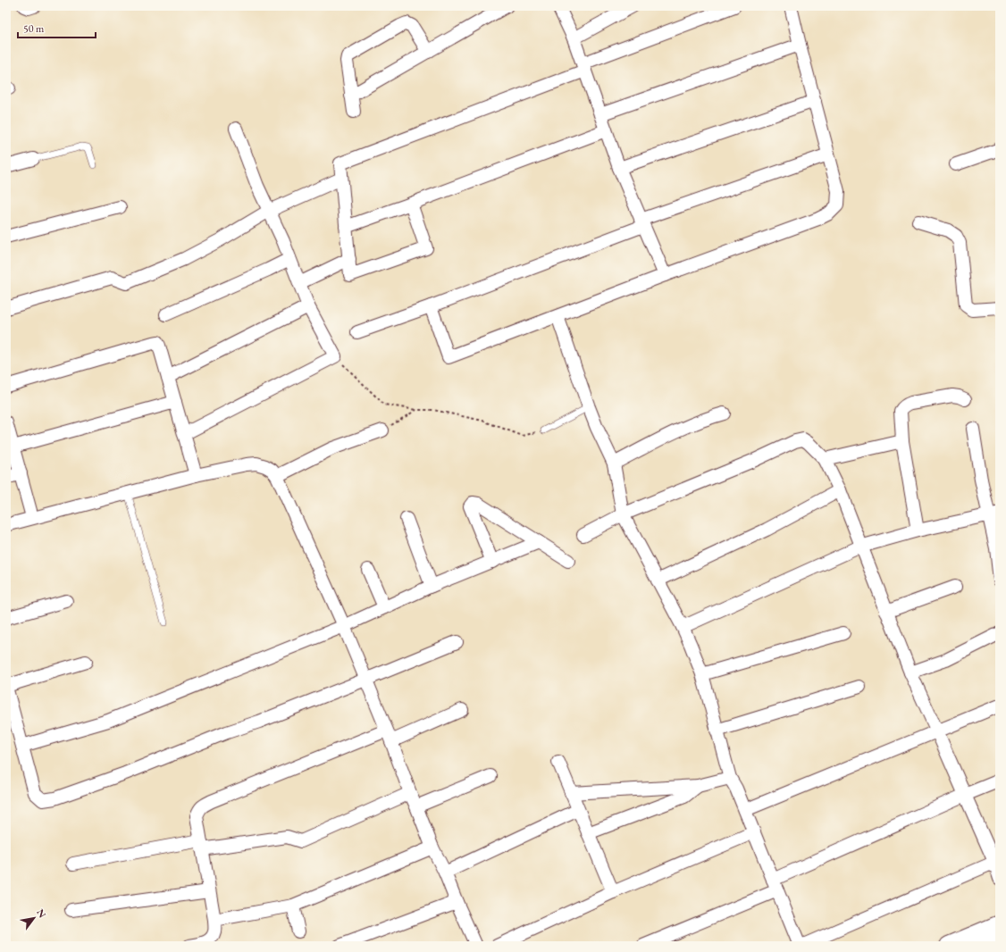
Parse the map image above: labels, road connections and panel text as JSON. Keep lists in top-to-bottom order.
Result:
{
  "scale_bar": "50 m",
  "north": "top right"
}
